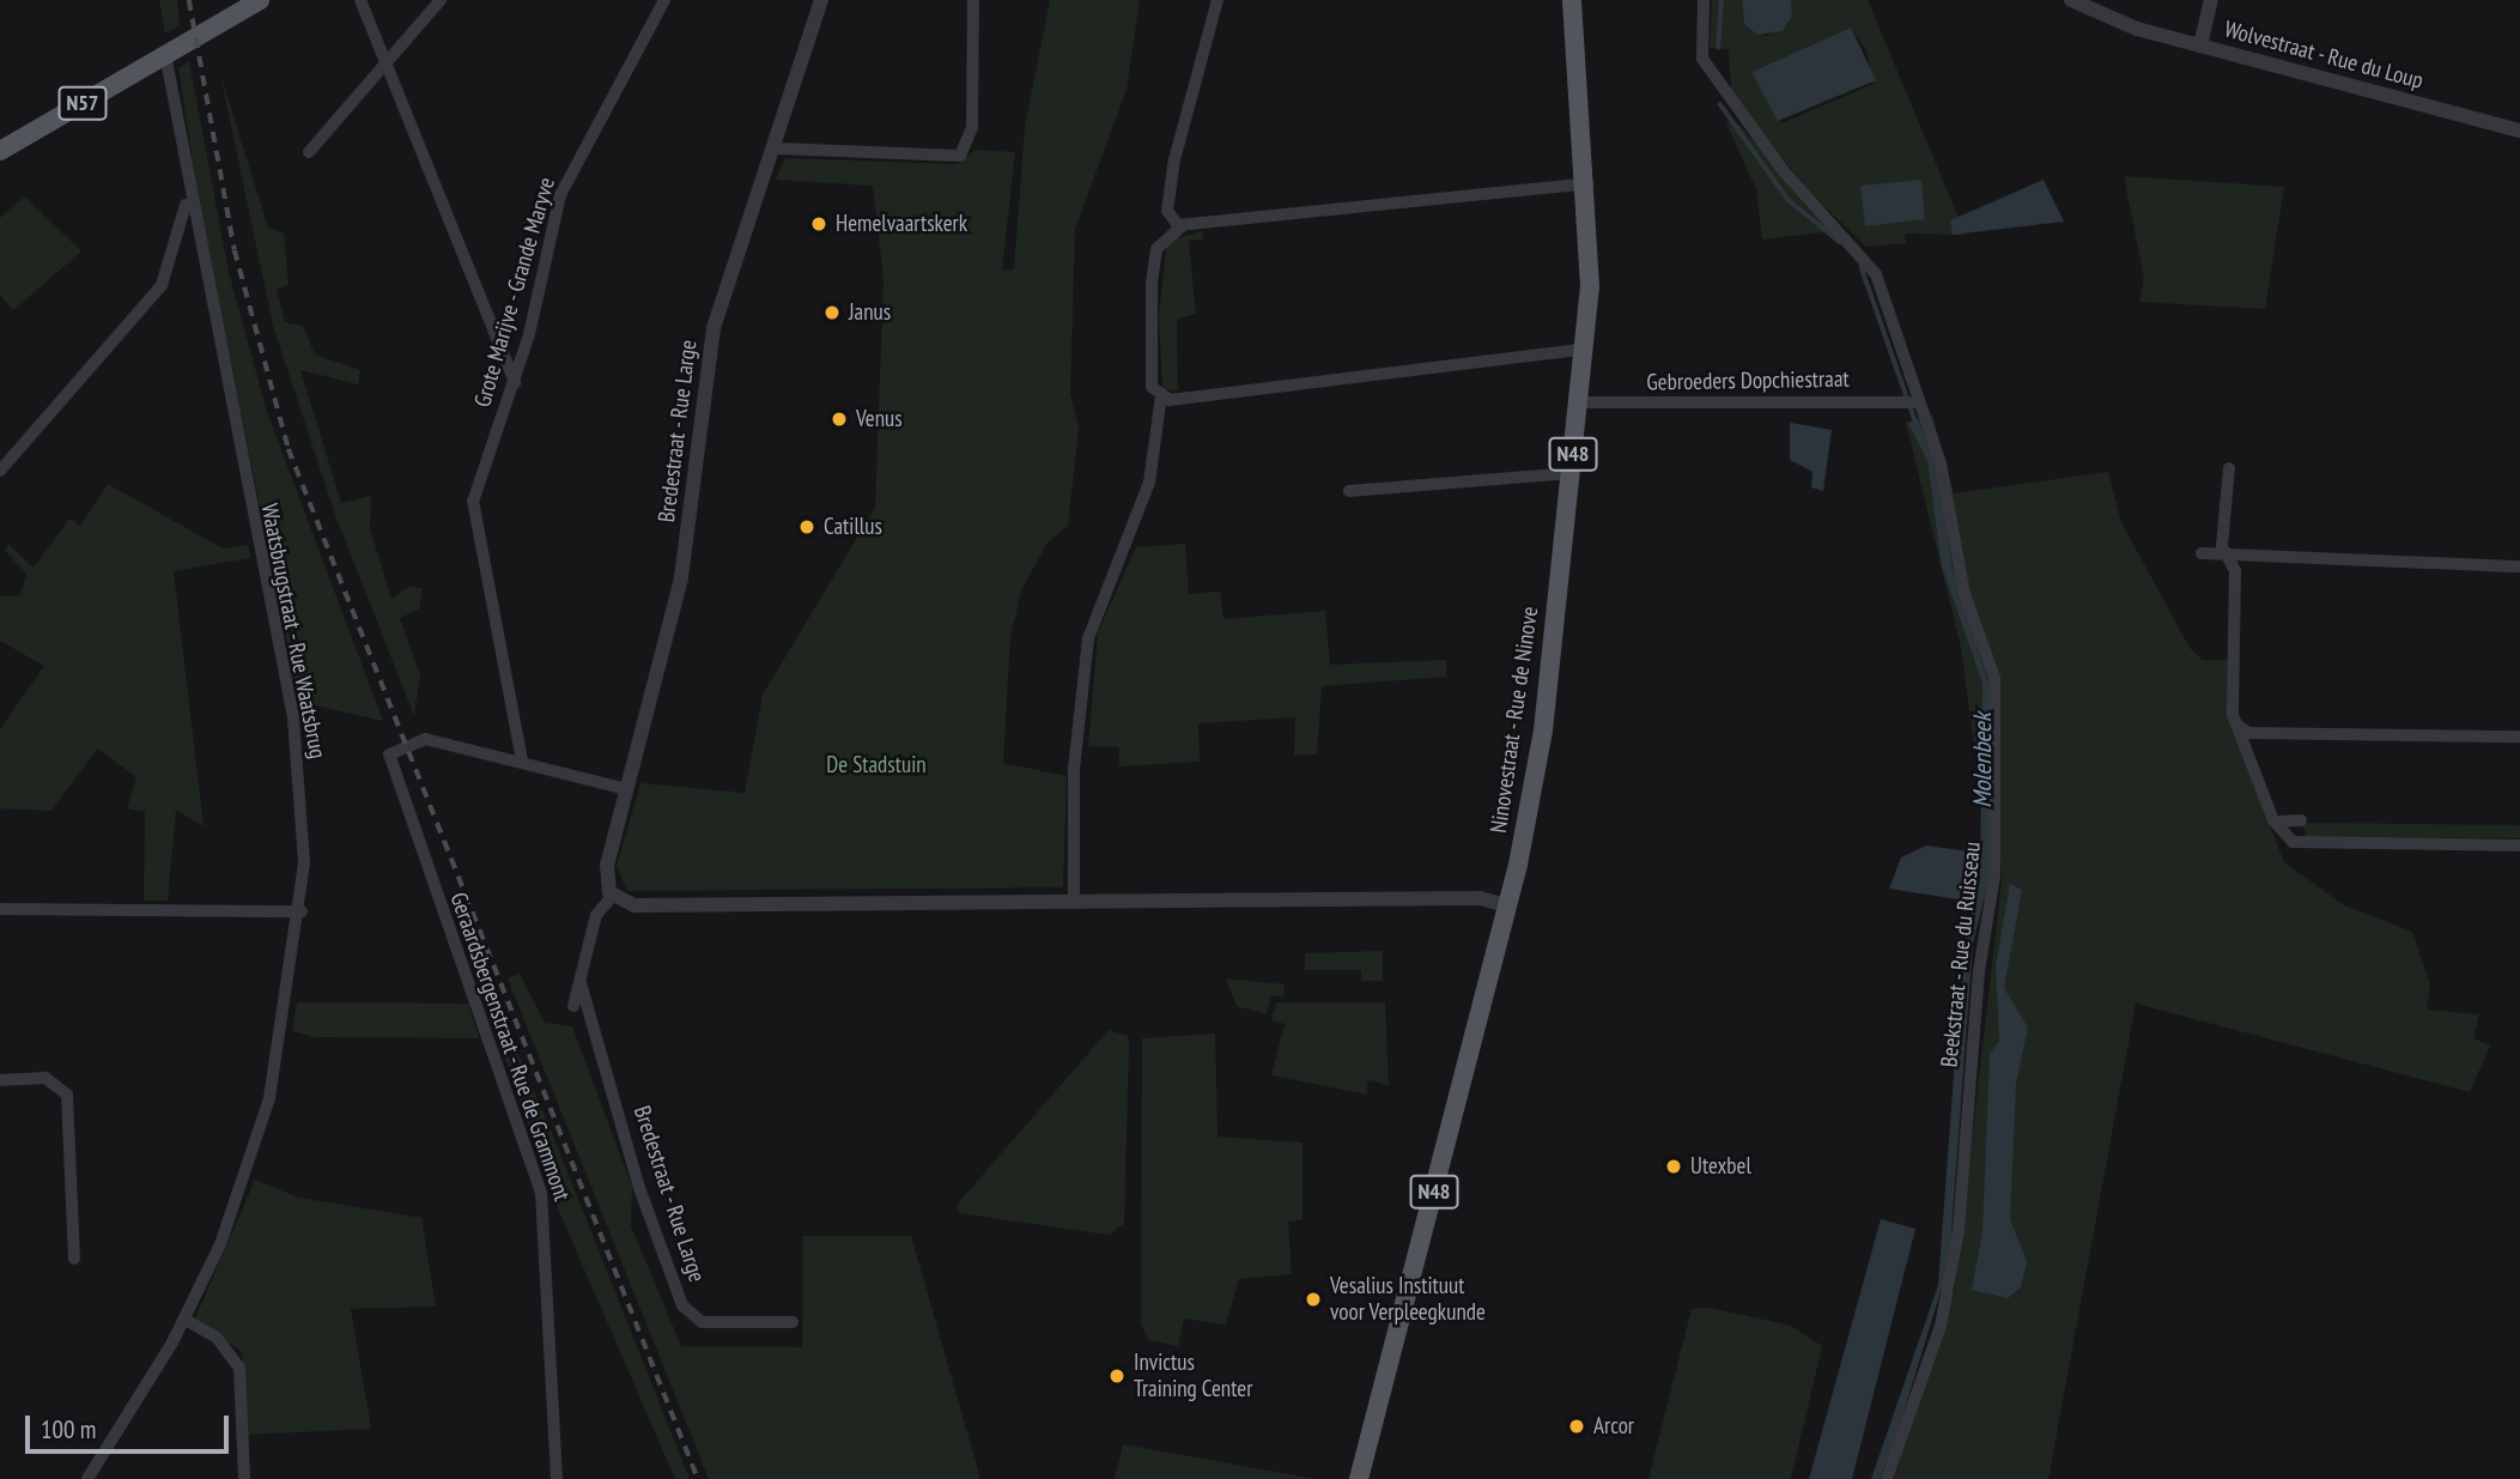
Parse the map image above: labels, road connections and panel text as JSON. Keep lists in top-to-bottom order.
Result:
{
  "streets": {
    "main road": ["N57", "N48", "Ninovestraat - Rue de Ninove"],
    "street": [
      "Wolvestraat - Rue du Loup",
      "Grote Marijve - Grande Maryve",
      "Gebroeders Dopchiestraat",
      "Bredestraat - Rue Large",
      "Waatsbrugstraat - Rue Waatsbrug",
      "Beekstraat - Rue du Ruisseau",
      "Geraardsbergenstraat - Rue de Grammont"
    ]
  },
  "crossings": [
    ["N57", "Waatsbrugstraat - Rue Waatsbrug"],
    ["Grote Marijve - Grande Maryve", "Geraardsbergenstraat - Rue de Grammont"],
    ["Gebroeders Dopchiestraat", "Ninovestraat - Rue de Ninove"],
    ["Gebroeders Dopchiestraat", "Beekstraat - Rue du Ruisseau"]
  ],
  "water": ["Molenbeek"],
  "parks": ["De Stadstuin"],
  "places": [
    "Hemelvaartskerk",
    "Janus",
    "Venus",
    "Catillus",
    "Utexbel",
    "Vesalius Instituut voor Verpleegkunde",
    "Invictus Training Center",
    "Arcor"
  ],
  "scale_bar": "100 m"
}
